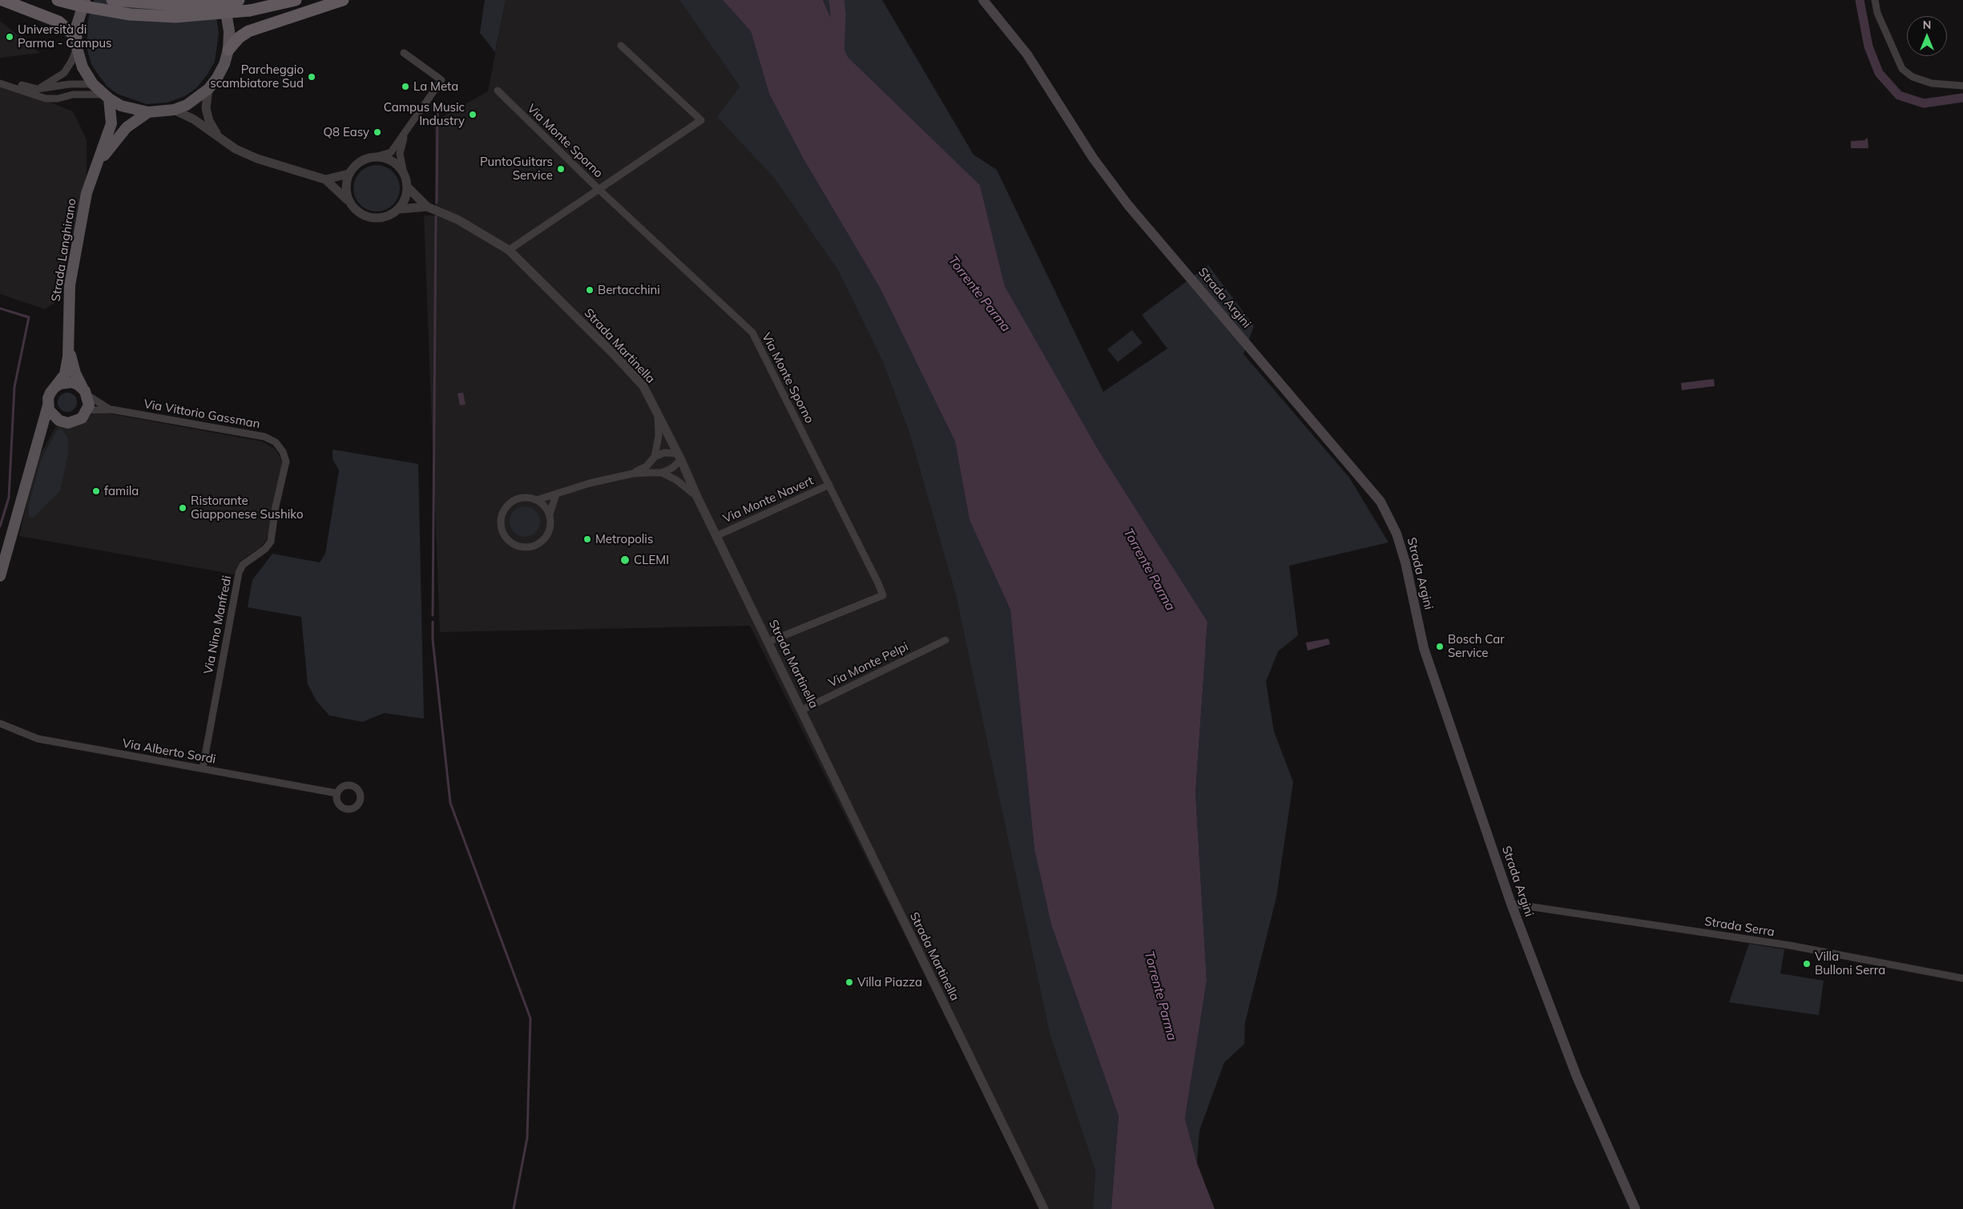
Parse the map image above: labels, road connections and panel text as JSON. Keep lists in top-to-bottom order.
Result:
{
  "streets": {
    "main road": ["Strada Langhirano", "Strada Argini"],
    "street": [
      "Via Monte Sporno",
      "Strada Martinella",
      "Via Vittorio Gassman",
      "Via Monte Navert",
      "Via Nino Manfredi",
      "Via Monte Pelpi",
      "Via Alberto Sordi",
      "Strada Serra"
    ]
  },
  "crossings": [
    ["Via Monte Sporno", "Strada Martinella"],
    ["Via Monte Sporno", "Via Monte Navert"],
    ["Strada Langhirano", "Strada Martinella"],
    ["Strada Langhirano", "Via Vittorio Gassman"],
    ["Strada Argini", "Strada Serra"],
    ["Strada Martinella", "Via Monte Navert"],
    ["Strada Martinella", "Via Monte Pelpi"],
    ["Via Vittorio Gassman", "Via Nino Manfredi"],
    ["Via Nino Manfredi", "Via Alberto Sordi"]
  ],
  "water": ["Torrente Parma"],
  "places": [
    "Università di Parma - Campus",
    "Parcheggio scambiatore Sud",
    "La Meta",
    "Campus Music Industry",
    "Q8 Easy",
    "PuntoGuitars Service",
    "Bertacchini",
    "famila",
    "Ristorante Giapponese Sushiko",
    "Metropolis",
    "CLEMI",
    "Bosch Car Service",
    "Villa Bulloni Serra",
    "Villa Piazza"
  ],
  "north": "top"
}
